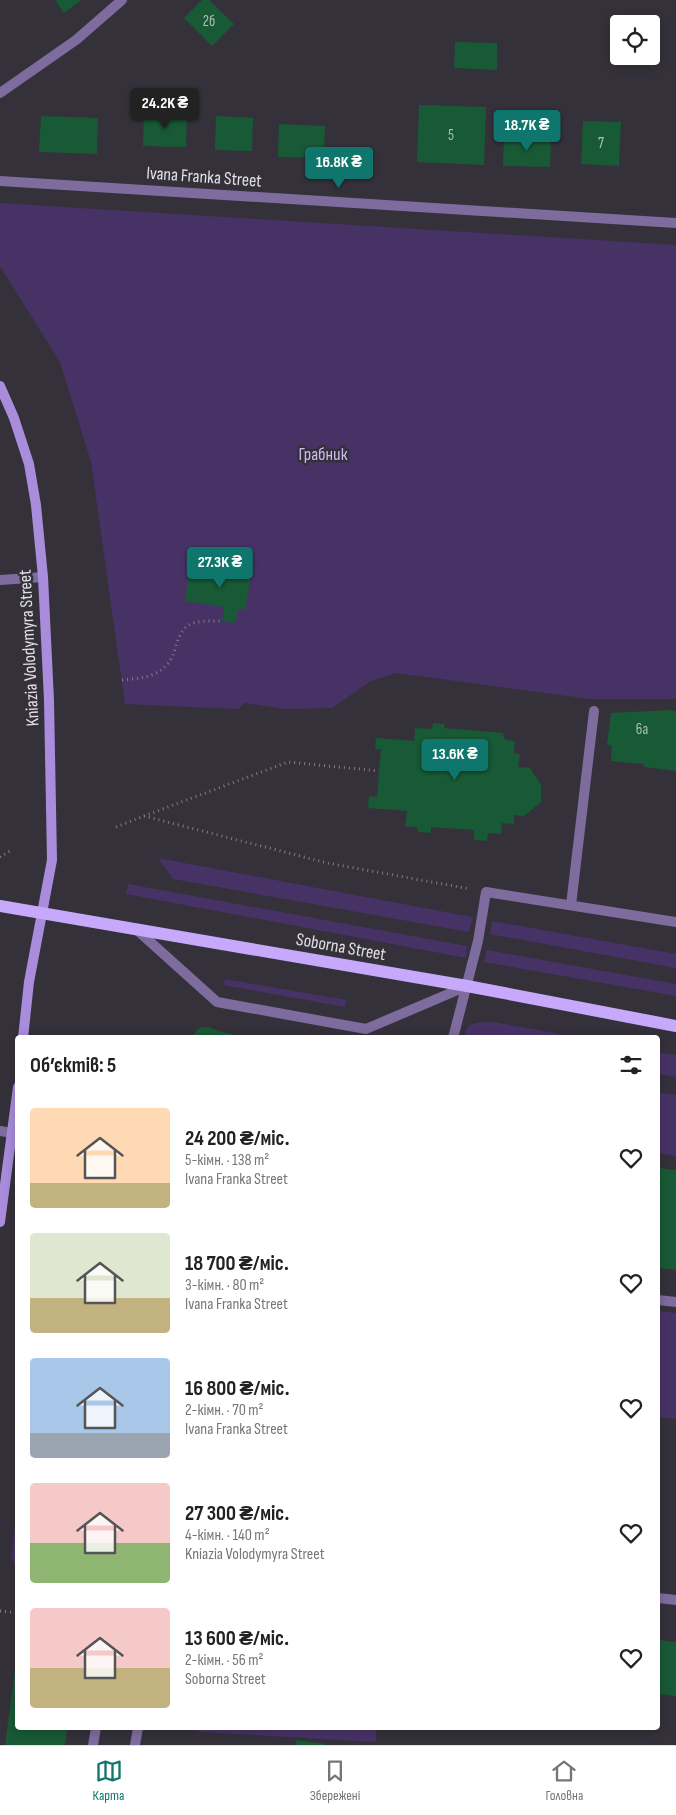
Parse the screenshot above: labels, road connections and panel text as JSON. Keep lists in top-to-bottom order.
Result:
{
  "streets": {
    "main road": ["Soborna Street"],
    "street": ["Ivana Franka Street", "Kniazia Volodymyra Street"]
  },
  "crossings": [
    ["Kniazia Volodymyra Street", "Soborna Street"]
  ],
  "parks": ["Грабник"],
  "house_numbers": [
    "2б",
    "5",
    "7",
    "6а"
  ],
  "page": {
    "price": [
      "24.2K ₴",
      "18.7K ₴",
      "16.8K ₴",
      "27.3K ₴",
      "13.6K ₴"
    ],
    "heading": "Об’єктів: 5",
    "list": [
      {
        "name": "24 200 ₴/міс.",
        "note": "5-кімн. · 138 m² · Ivana Franka Street"
      },
      {
        "name": "18 700 ₴/міс.",
        "note": "3-кімн. · 80 m² · Ivana Franka Street"
      },
      {
        "name": "16 800 ₴/міс.",
        "note": "2-кімн. · 70 m² · Ivana Franka Street"
      },
      {
        "name": "27 300 ₴/міс.",
        "note": "4-кімн. · 140 m² · Kniazia Volodymyra Street"
      },
      {
        "name": "13 600 ₴/міс.",
        "note": "2-кімн. · 56 m² · Soborna Street"
      }
    ],
    "tabs": ["Карта", "Збережені", "Головна"]
  }
}
